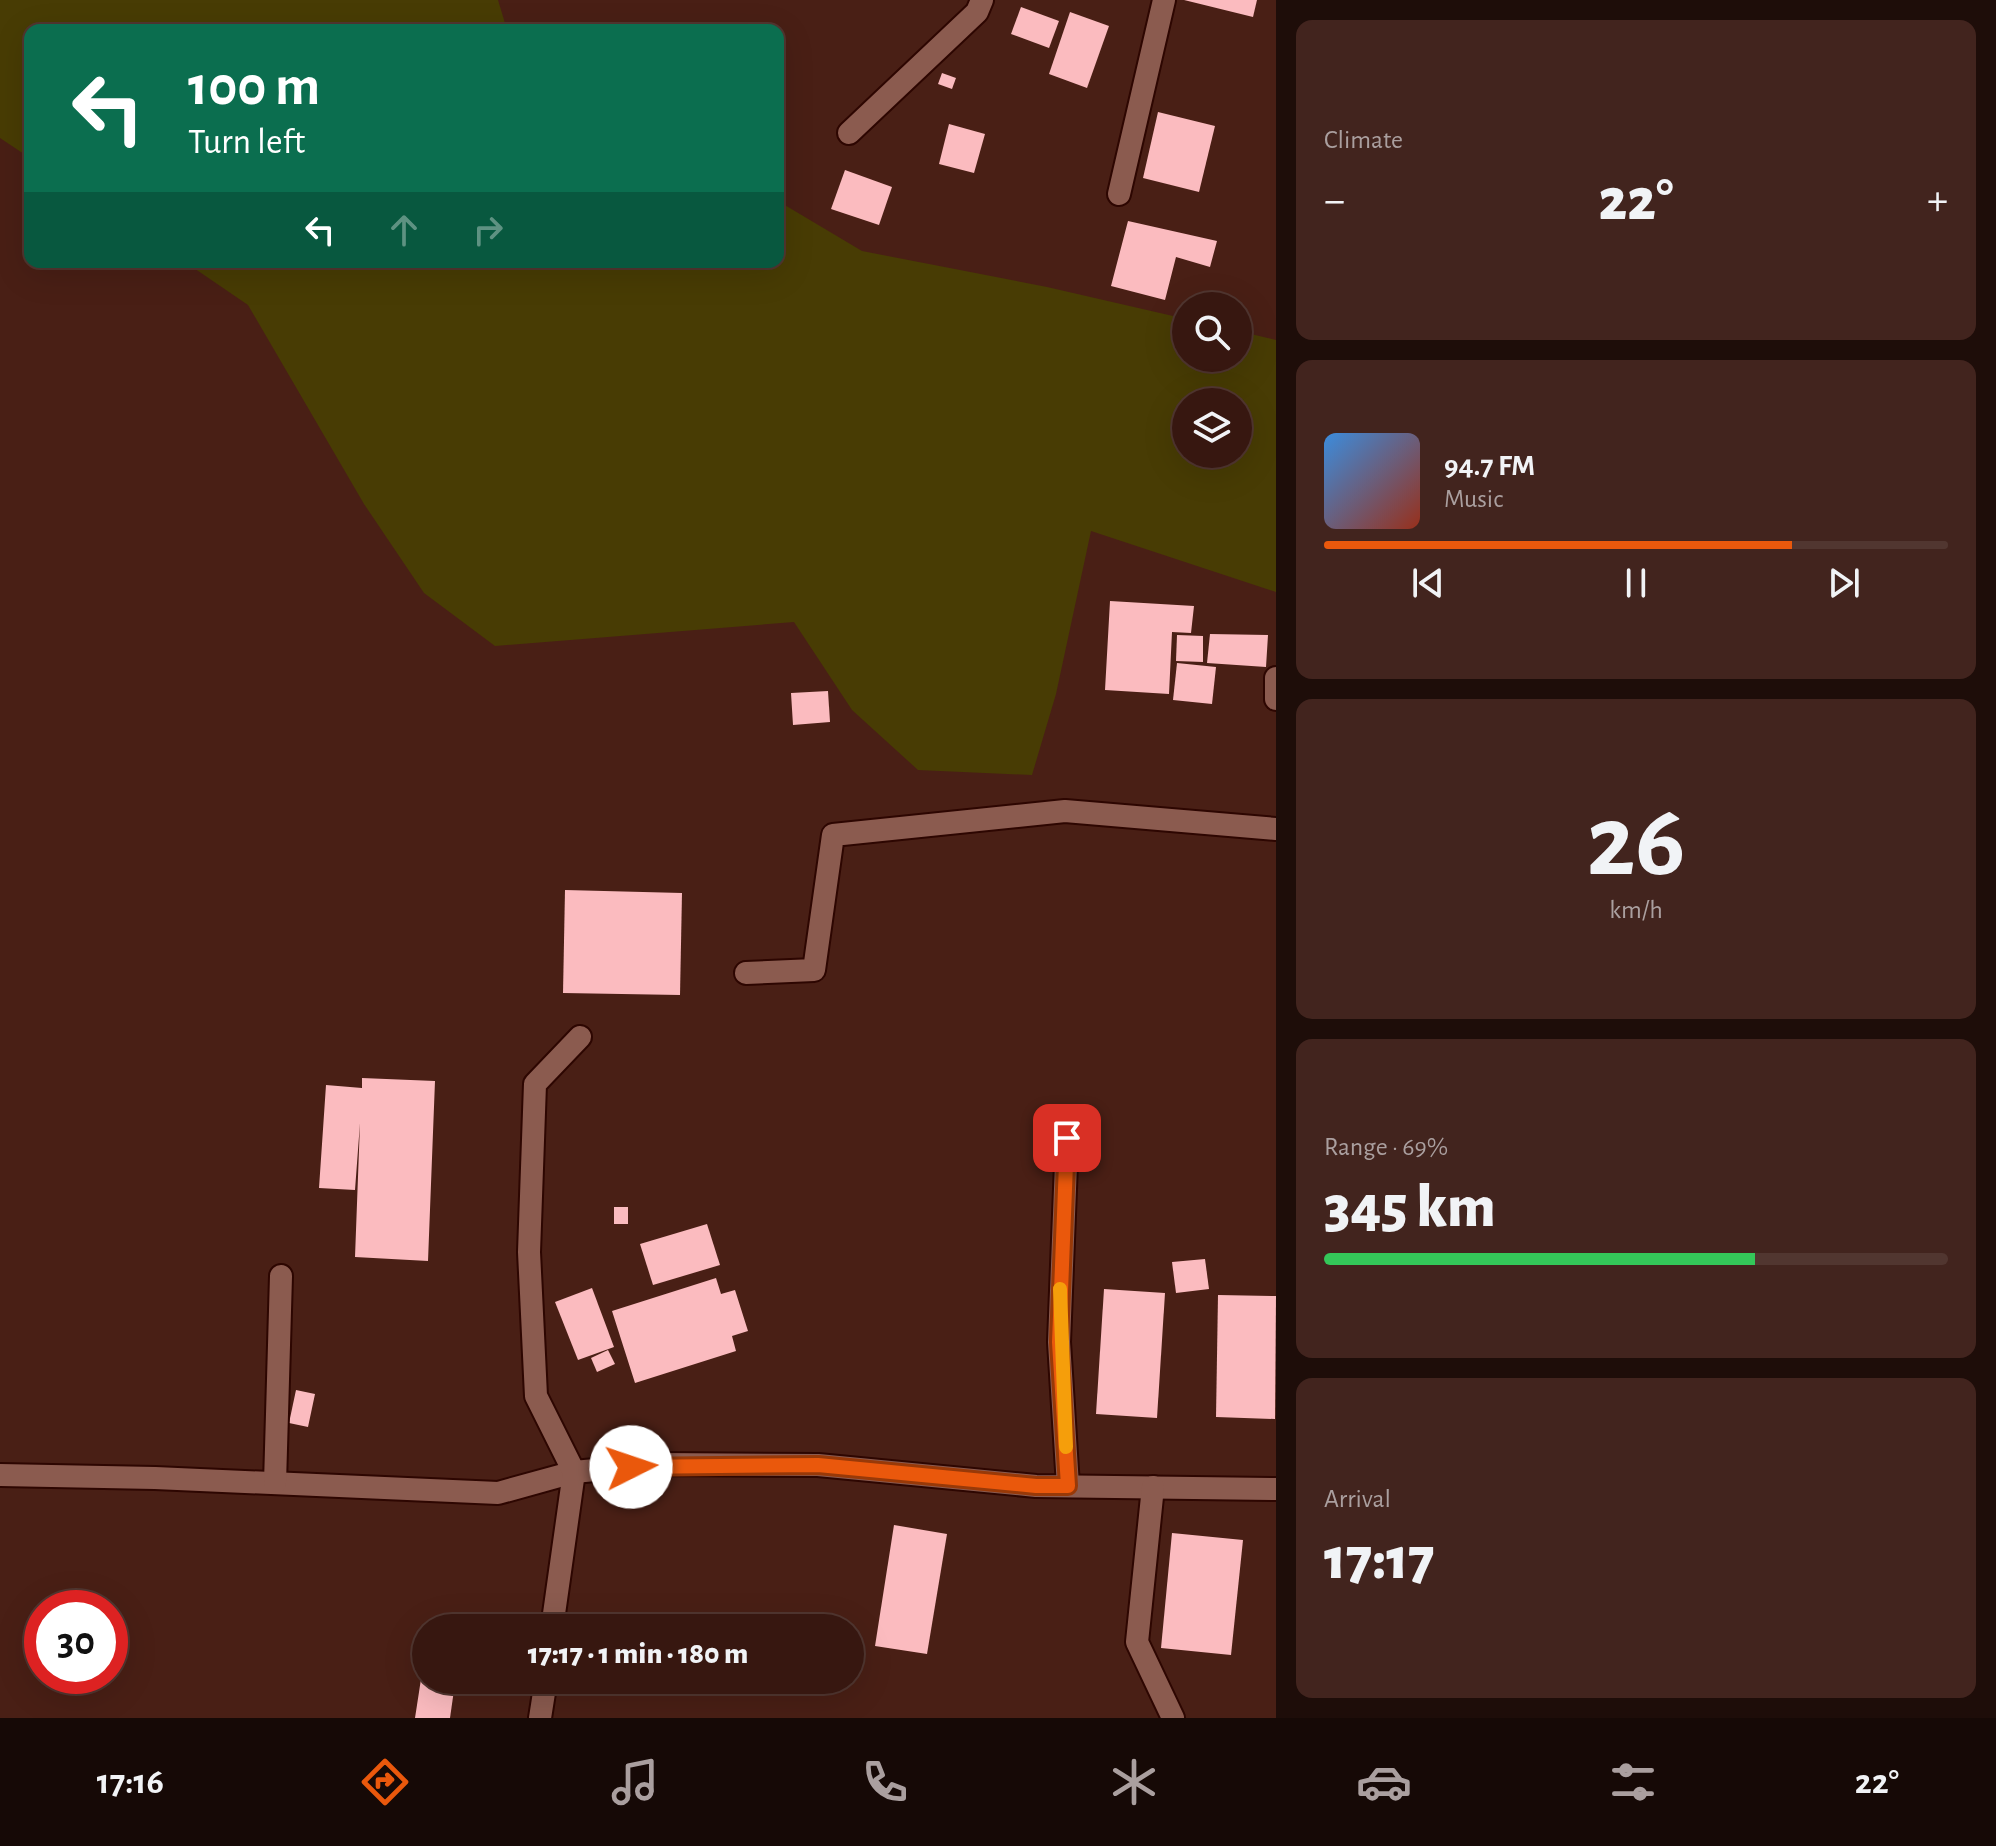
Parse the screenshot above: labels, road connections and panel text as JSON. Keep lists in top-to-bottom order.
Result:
{
  "page": {
    "tile": [
      "Climate",
      ["26", "km/h"],
      ["Range · 69%", "345 km"],
      ["Arrival", "17:17"]
    ],
    "turn": ["100 m", "Turn left"],
    "heat": ["−", "22°", "+"],
    "song": ["94.7 FM", "Music"],
    "limit": "30",
    "trip": "17:17 · 1 min · 180 m",
    "tabs": ["17:16", "22°"]
  }
}
